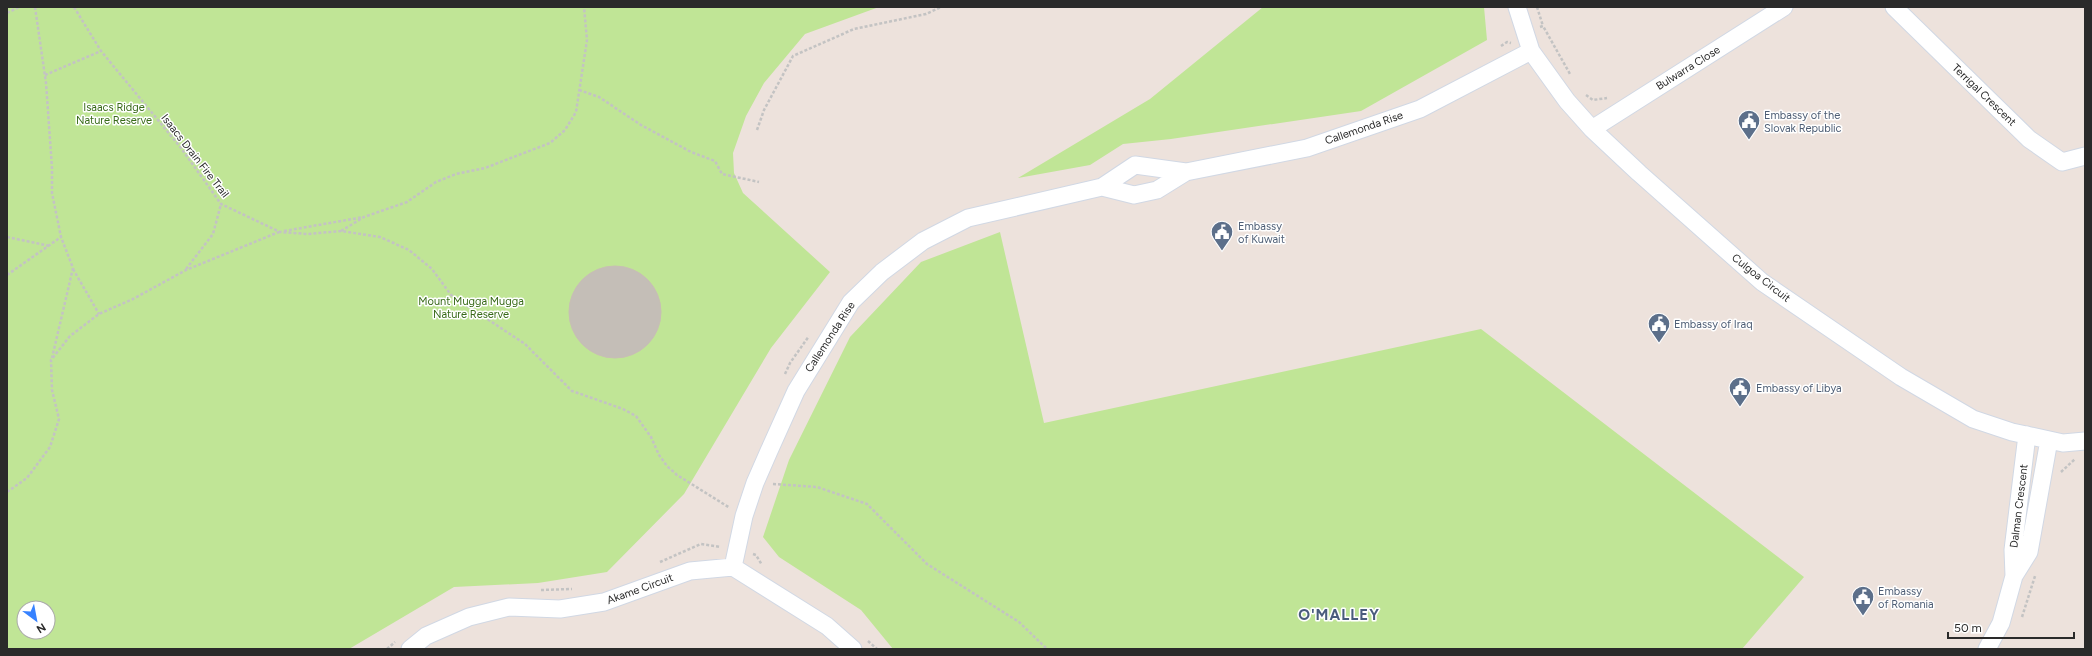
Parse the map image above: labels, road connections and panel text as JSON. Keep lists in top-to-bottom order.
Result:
{
  "streets": {
    "street": [
      "Bulwarra Close",
      "Terrigal Crescent",
      "Callemonda Rise",
      "Culgoa Circuit",
      "Dalman Crescent",
      "Akame Circuit"
    ],
    "path": ["Isaacs Drain Fire Trail"]
  },
  "crossings": [
    ["Bulwarra Close", "Culgoa Circuit"],
    ["Callemonda Rise", "Culgoa Circuit"],
    ["Callemonda Rise", "Akame Circuit"],
    ["Culgoa Circuit", "Dalman Crescent"]
  ],
  "districts": ["O'MALLEY"],
  "parks": ["Isaacs Ridge Nature Reserve", "Mount Mugga Mugga Nature Reserve"],
  "places": {
    "public building": [
      "Embassy of the Slovak Republic",
      "Embassy of Kuwait",
      "Embassy of Iraq",
      "Embassy of Libya",
      "Embassy of Romania"
    ]
  },
  "scale_bar": "50 m",
  "north": "bottom right"
}
